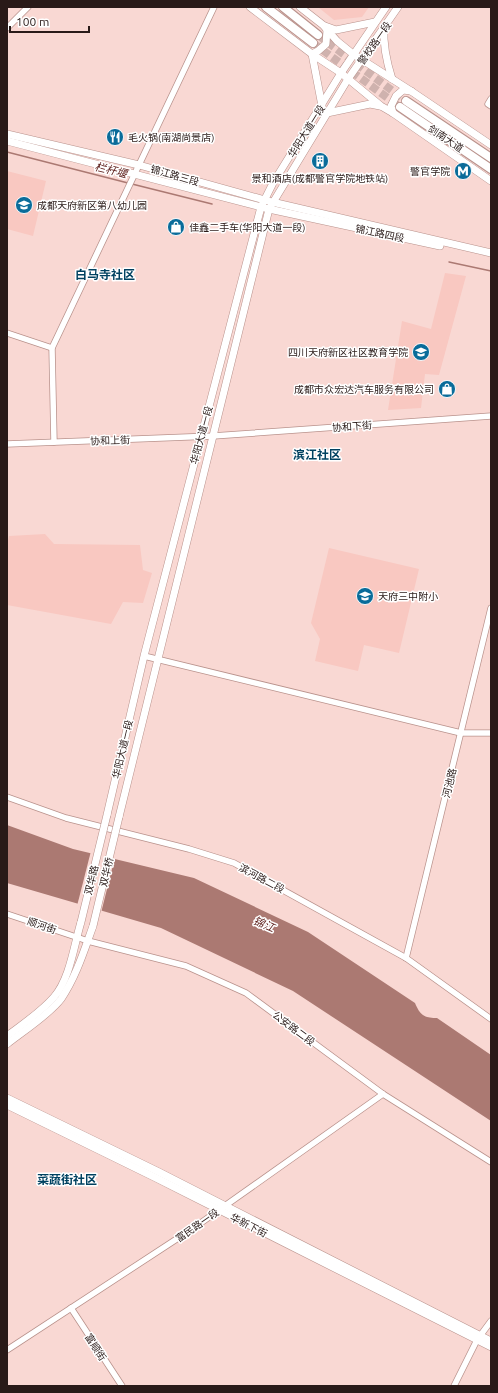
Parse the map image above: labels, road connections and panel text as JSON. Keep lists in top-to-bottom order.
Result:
{
  "streets": {
    "highway": ["剑南大道"],
    "main road": [
      "警校路一段",
      "华阳大道一段",
      "锦江路三段",
      "锦江路四段",
      "双华桥",
      "双华路",
      "华新下街"
    ],
    "street": [
      "协和下街",
      "协和上街",
      "河池路",
      "滨河路二段",
      "顺河街",
      "公安路二段",
      "富民路一段",
      "富顺街"
    ]
  },
  "crossings": [
    ["警校路一段", "华阳大道一段"],
    ["华阳大道一段", "锦江路三段"],
    ["华阳大道一段", "锦江路四段"],
    ["华阳大道一段", "协和下街"],
    ["华阳大道一段", "协和上街"],
    ["华阳大道一段", "双华桥"],
    ["华阳大道一段", "双华路"],
    ["锦江路三段", "锦江路四段"],
    ["协和下街", "协和上街"],
    ["河池路", "滨河路二段"],
    ["双华桥", "公安路二段"],
    ["双华路", "顺河街"],
    ["双华路", "公安路二段"],
    ["顺河街", "公安路二段"],
    ["公安路二段", "富民路一段"],
    ["富民路一段", "华新下街"],
    ["富民路一段", "富顺街"]
  ],
  "districts": ["白马寺社区", "滨江社区", "菜蔬街社区"],
  "water": ["栏杆堰", "锦江"],
  "places": {
    "restaurant": ["毛火锅(南湖尚景店)"],
    "building": ["景和酒店(成都警官学院地铁站)"],
    "metro station": ["警官学院"],
    "school or university": ["成都天府新区第八幼儿园", "四川天府新区社区教育学院", "天府三中附小"],
    "shop": ["佳鑫二手车(华阳大道一段)", "成都市众宏达汽车服务有限公司"]
  },
  "scale_bar": "100 m"
}
